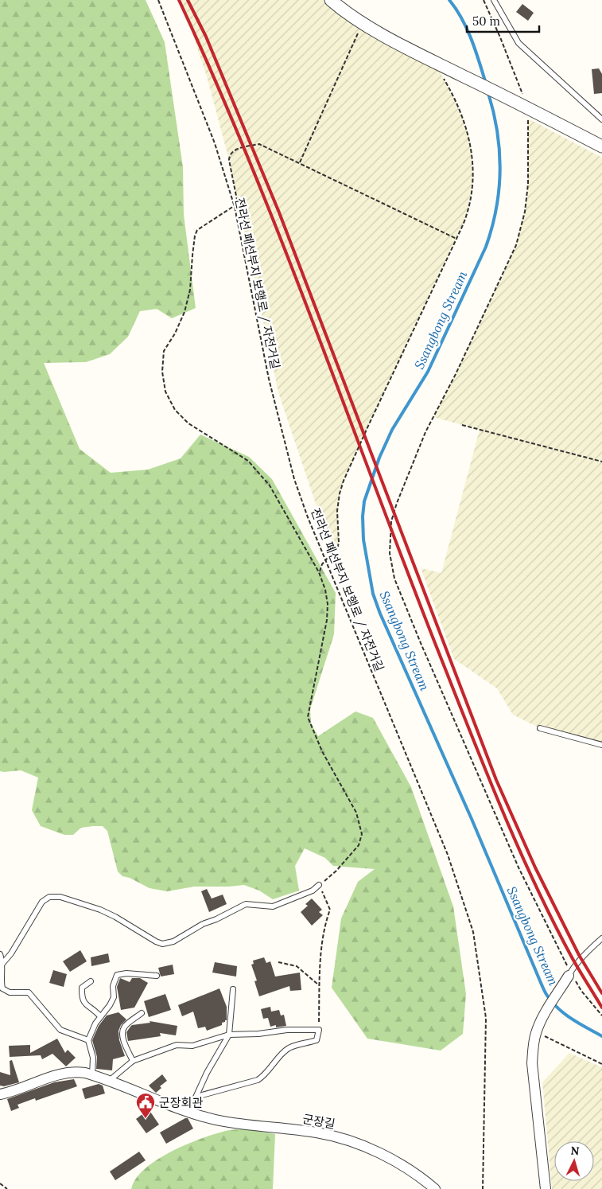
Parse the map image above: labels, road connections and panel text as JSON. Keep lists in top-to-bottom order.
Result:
{
  "streets": {
    "street": ["군장길"],
    "path": ["전라선 폐선부지 보행로 / 자전거길"]
  },
  "water": ["Ssangbong Stream"],
  "places": {
    "public building": ["군장회관"]
  },
  "scale_bar": "50 m",
  "north": "top"
}
